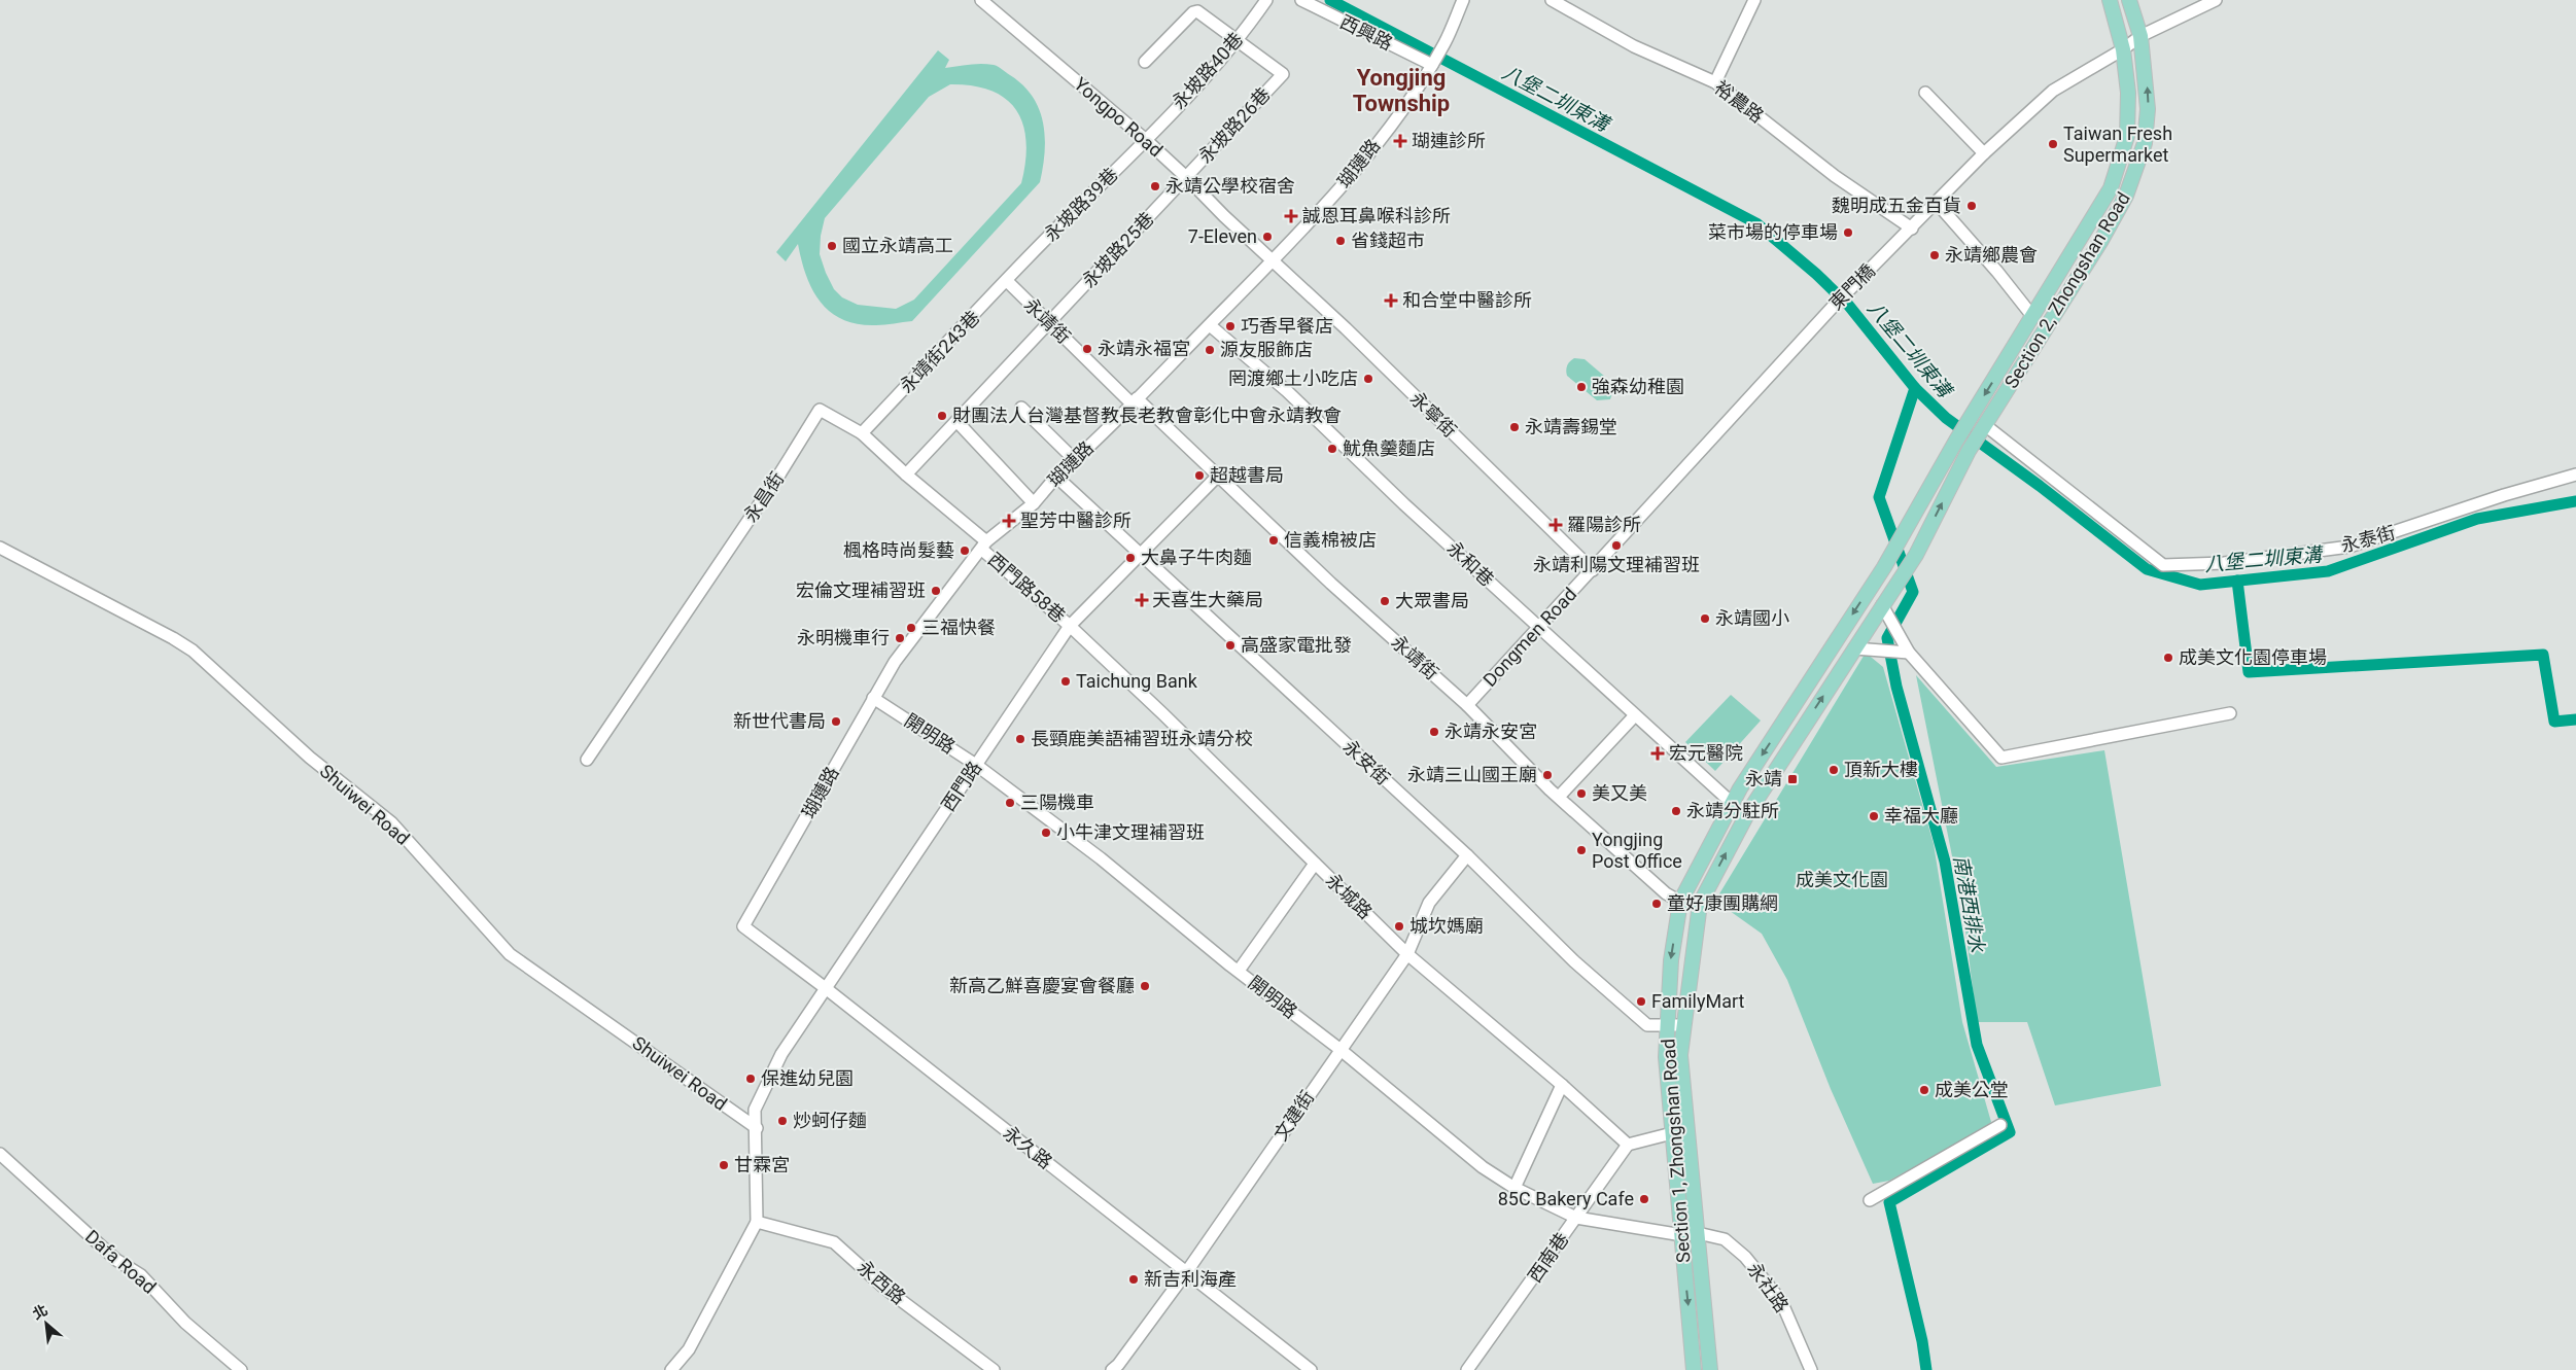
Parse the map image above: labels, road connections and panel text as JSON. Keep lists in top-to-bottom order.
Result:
{
  "streets": {
    "main road": ["Section 2, Zhongshan Road", "Section 1, Zhongshan Road"],
    "street": [
      "西興路",
      "永坡路40巷",
      "裕農路",
      "Yongpo Road",
      "永坡路26巷",
      "瑚璉路",
      "永坡路39巷",
      "永坡路25巷",
      "東門橋",
      "永靖街",
      "永靖街243巷",
      "永寧街",
      "永昌街",
      "永泰街",
      "永和巷",
      "西門路58巷",
      "Dongmen Road",
      "開明路",
      "永安街",
      "西門路",
      "Shuiwei Road",
      "永城路",
      "文建街",
      "永久路",
      "西南巷",
      "Dafa Road",
      "永西路",
      "永社路"
    ]
  },
  "crossings": [
    ["西興路", "瑚璉路"],
    ["永坡路40巷", "Yongpo Road"],
    ["永坡路40巷", "永坡路26巷"],
    ["永坡路40巷", "永坡路39巷"],
    ["裕農路", "東門橋"],
    ["Yongpo Road", "永坡路26巷"],
    ["Yongpo Road", "瑚璉路"],
    ["Yongpo Road", "永坡路39巷"],
    ["Yongpo Road", "永坡路25巷"],
    ["Yongpo Road", "永寧街"],
    ["永坡路26巷", "永坡路25巷"],
    ["瑚璉路", "永靖街"],
    ["瑚璉路", "永寧街"],
    ["瑚璉路", "永昌街"],
    ["瑚璉路", "永和巷"],
    ["瑚璉路", "西門路58巷"],
    ["瑚璉路", "開明路"],
    ["瑚璉路", "永安街"],
    ["瑚璉路", "永久路"],
    ["永坡路39巷", "永靖街243巷"],
    ["永坡路25巷", "永靖街"],
    ["永坡路25巷", "永昌街"],
    ["東門橋", "Section 2, Zhongshan Road"],
    ["東門橋", "永寧街"],
    ["東門橋", "Dongmen Road"],
    ["Section 2, Zhongshan Road", "永泰街"],
    ["Section 2, Zhongshan Road", "永和巷"],
    ["永靖街", "永靖街243巷"],
    ["永靖街", "Dongmen Road"],
    ["永靖街", "西門路"],
    ["永靖街", "Section 1, Zhongshan Road"],
    ["永靖街243巷", "永昌街"],
    ["永寧街", "Dongmen Road"],
    ["永昌街", "西門路58巷"],
    ["永和巷", "Dongmen Road"],
    ["西門路58巷", "西門路"],
    ["西門路58巷", "永城路"],
    ["開明路", "西門路"],
    ["開明路", "文建街"],
    ["開明路", "Section 1, Zhongshan Road"],
    ["開明路", "西南巷"],
    ["開明路", "永社路"],
    ["永安街", "西門路"],
    ["永安街", "文建街"],
    ["永安街", "Section 1, Zhongshan Road"],
    ["西門路", "Shuiwei Road"],
    ["西門路", "永城路"],
    ["西門路", "永久路"],
    ["西門路", "永西路"],
    ["永城路", "文建街"],
    ["永城路", "西南巷"],
    ["文建街", "永久路"],
    ["Section 1, Zhongshan Road", "永社路"]
  ],
  "districts": ["Yongjing Township"],
  "water": ["八堡二圳東溝", "南港西排水"],
  "parks": ["成美文化園"],
  "places": {
    "health": [
      "瑚連診所",
      "誠恩耳鼻喉科診所",
      "和合堂中醫診所",
      "聖芳中醫診所",
      "羅陽診所",
      "天喜生大藥局",
      "宏元醫院"
    ],
    "other": [
      "Taiwan Fresh Supermarket",
      "永靖公學校宿舍",
      "魏明成五金百貨",
      "菜市場的停車場",
      "7-Eleven",
      "省錢超市",
      "國立永靖高工",
      "永靖鄉農會",
      "巧香早餐店",
      "永靖永福宮",
      "源友服飾店",
      "罔渡鄉土小吃店",
      "強森幼稚園",
      "財團法人台灣基督教長老教會彰化中會永靖教會",
      "永靖壽錫堂",
      "魷魚羹麵店",
      "超越書局",
      "信義棉被店",
      "永靖利陽文理補習班",
      "楓格時尚髮藝",
      "大鼻子牛肉麵",
      "宏倫文理補習班",
      "大眾書局",
      "永靖國小",
      "三福快餐",
      "永明機車行",
      "高盛家電批發",
      "成美文化園停車場",
      "Taichung Bank",
      "新世代書局",
      "永靖永安宮",
      "長頸鹿美語補習班永靖分校",
      "頂新大樓",
      "永靖三山國王廟",
      "美又美",
      "三陽機車",
      "永靖分駐所",
      "幸福大廳",
      "小牛津文理補習班",
      "Yongjing Post Office",
      "童好康團購網",
      "城坎媽廟",
      "新高乙鮮喜慶宴會餐廳",
      "FamilyMart",
      "保進幼兒園",
      "成美公堂",
      "炒蚵仔麵",
      "甘霖宮",
      "85C Bakery Cafe",
      "新吉利海產"
    ],
    "transit": ["永靖"]
  },
  "north": "top left"
}
